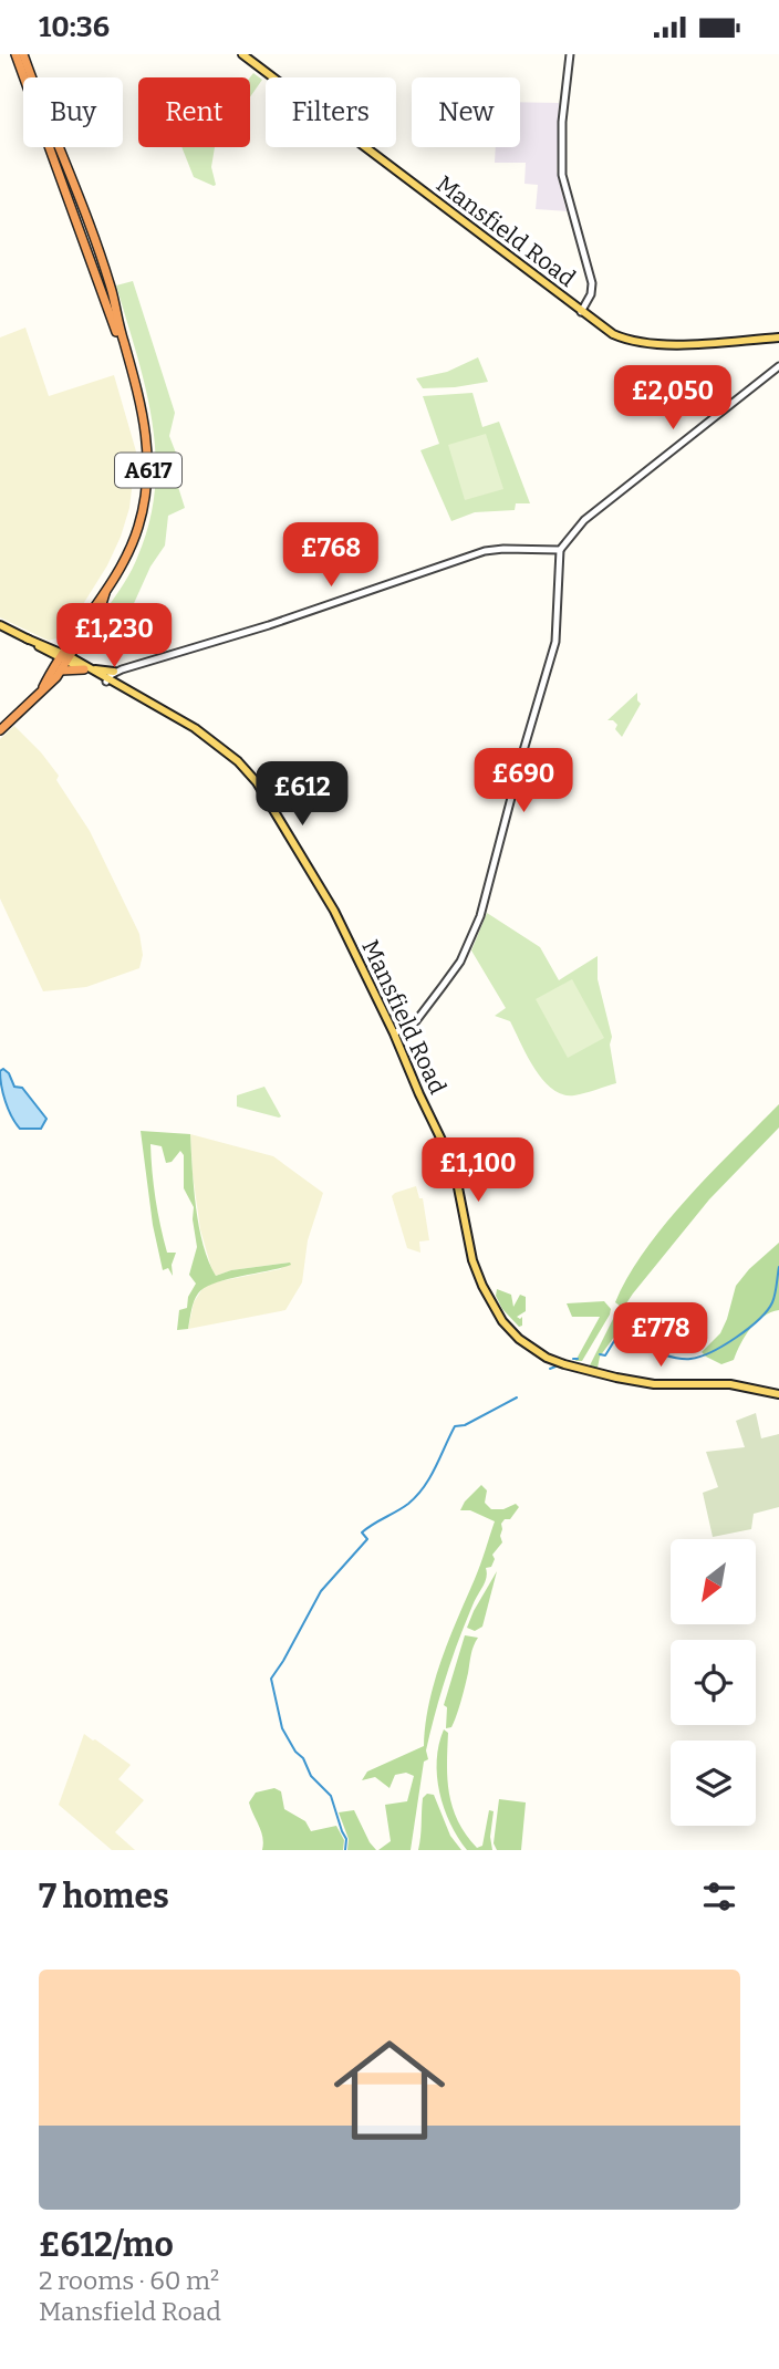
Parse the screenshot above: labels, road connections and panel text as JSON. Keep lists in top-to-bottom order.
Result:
{
  "streets": {
    "highway": ["A617"],
    "main road": ["Mansfield Road"]
  },
  "crossings": [
    ["Mansfield Road", "A617"]
  ],
  "north": "bottom left",
  "page": {
    "status": "10:36",
    "chip": [
      "Buy",
      "Rent",
      "Filters",
      "New"
    ],
    "price": [
      "£2,050",
      "£768",
      "£1,230",
      "£690",
      "£612",
      "£1,100",
      "£778"
    ],
    "heading": "7 homes",
    "list": [
      {
        "name": "£612/mo",
        "note": "2 rooms · 60 m² · Mansfield Road"
      }
    ]
  }
}
